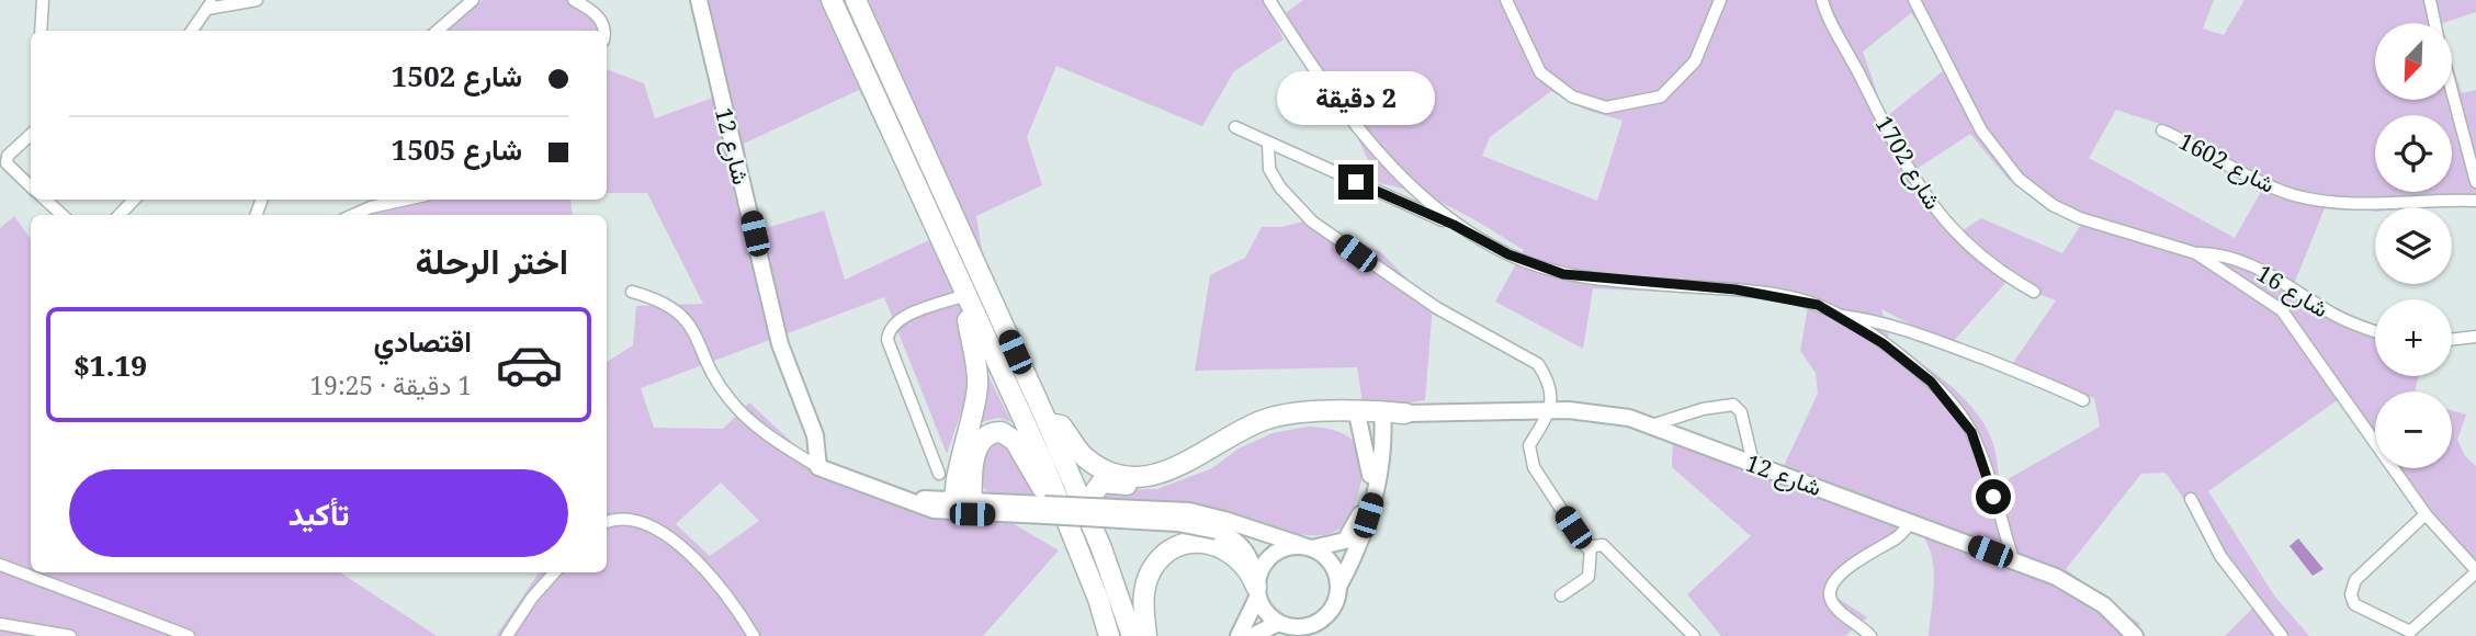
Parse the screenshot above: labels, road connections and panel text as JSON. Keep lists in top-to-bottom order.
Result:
{
  "streets": {
    "street": [
      "شارع 12",
      "شارع 1702",
      "شارع 1602",
      "شارع 16"
    ]
  },
  "north": "bottom left",
  "page": {
    "map_buttons": ["+", "−"],
    "banner": ["شارع 1502", "شارع 1505"],
    "bubble": "2 دقيقة",
    "heading": "اختر الرحلة",
    "list": [
      {
        "name": "اقتصادي",
        "note": "1 دقيقة · 19:25",
        "value": "$1.19"
      }
    ],
    "buttons": "تأكيد"
  }
}
